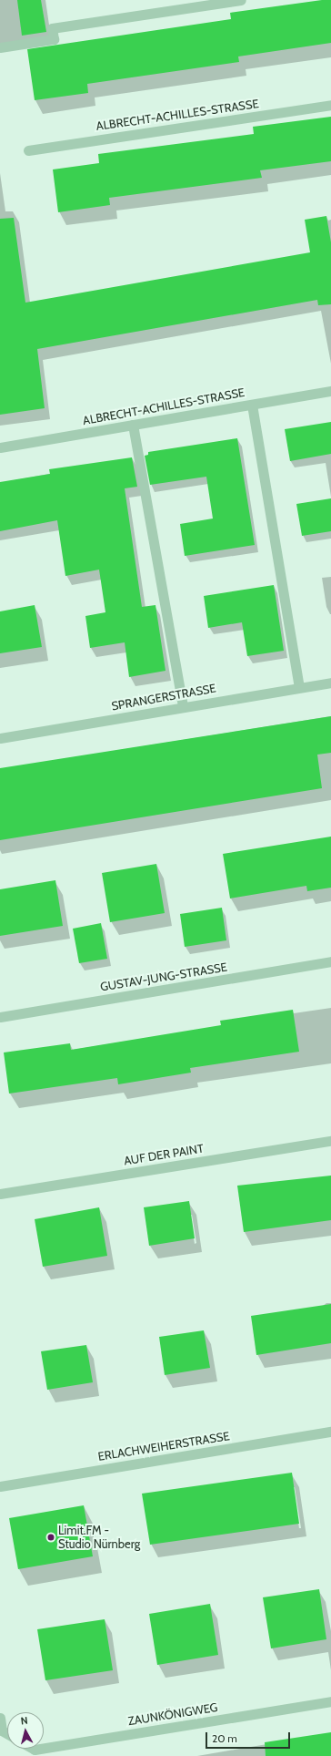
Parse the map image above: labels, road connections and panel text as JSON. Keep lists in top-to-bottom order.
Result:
{
  "streets": {
    "street": [
      "ALBRECHT-ACHILLES-STRASSE",
      "SPRANGERSTRASSE",
      "GUSTAV-JUNG-STRASSE",
      "AUF DER PAINT",
      "ERLACHWEIHERSTRASSE",
      "ZAUNKÖNIGWEG"
    ]
  },
  "places": ["Limit.FM - Studio Nürnberg"],
  "scale_bar": "20 m",
  "north": "top"
}
